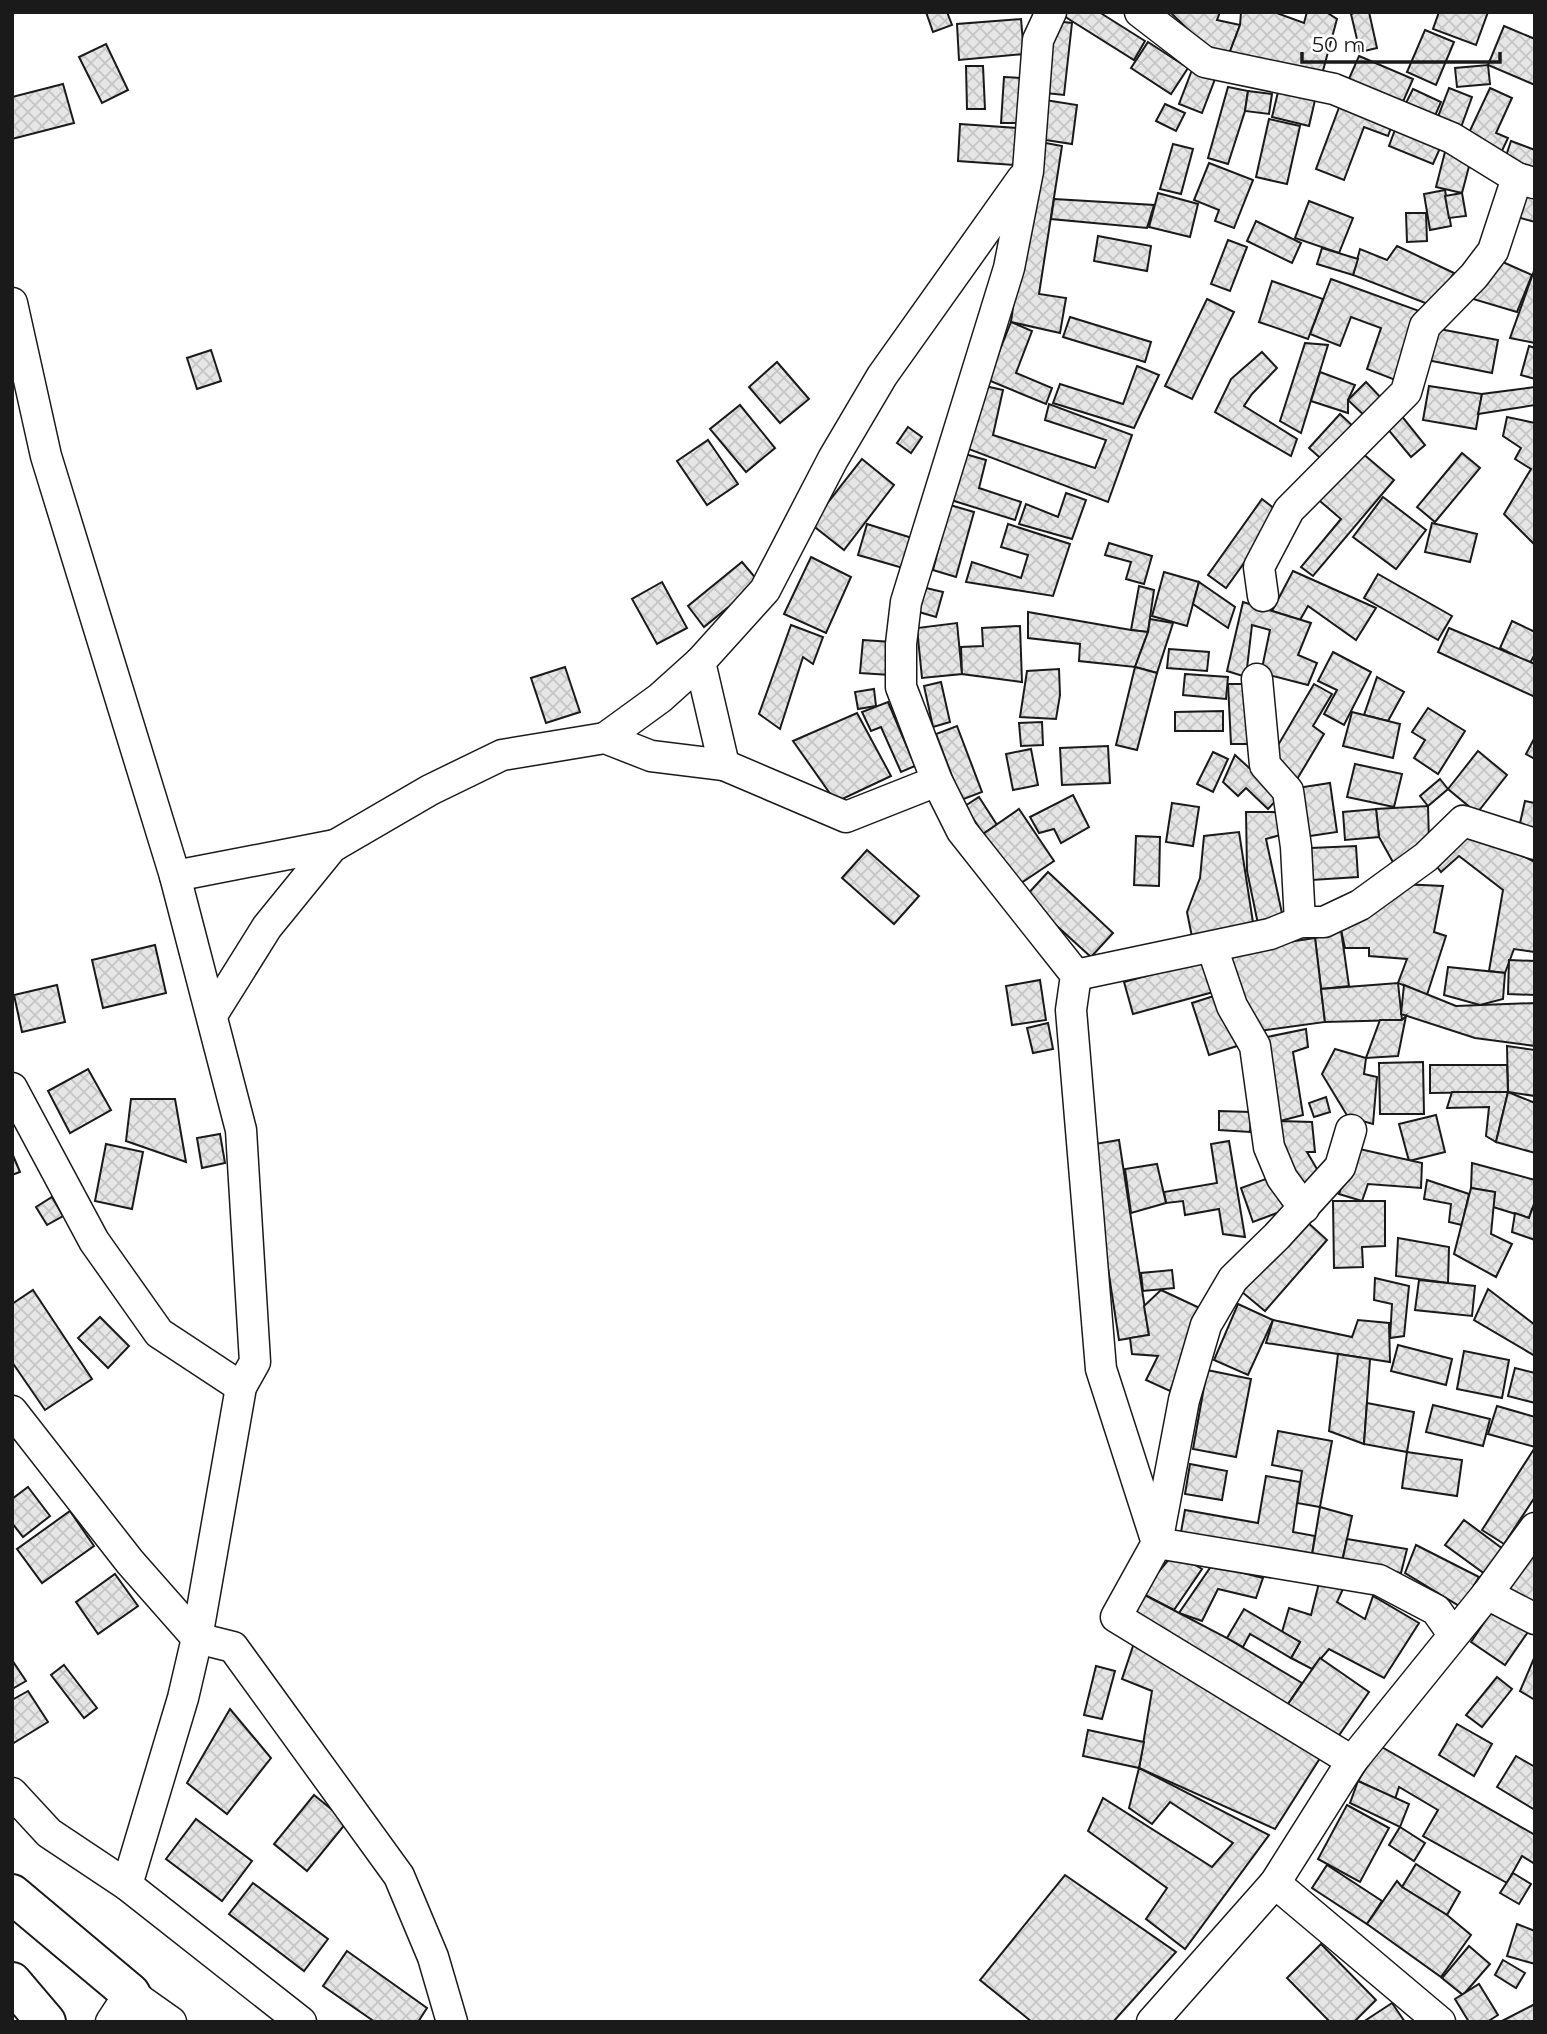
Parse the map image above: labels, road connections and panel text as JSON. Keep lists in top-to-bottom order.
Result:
{
  "scale_bar": "50 m"
}
